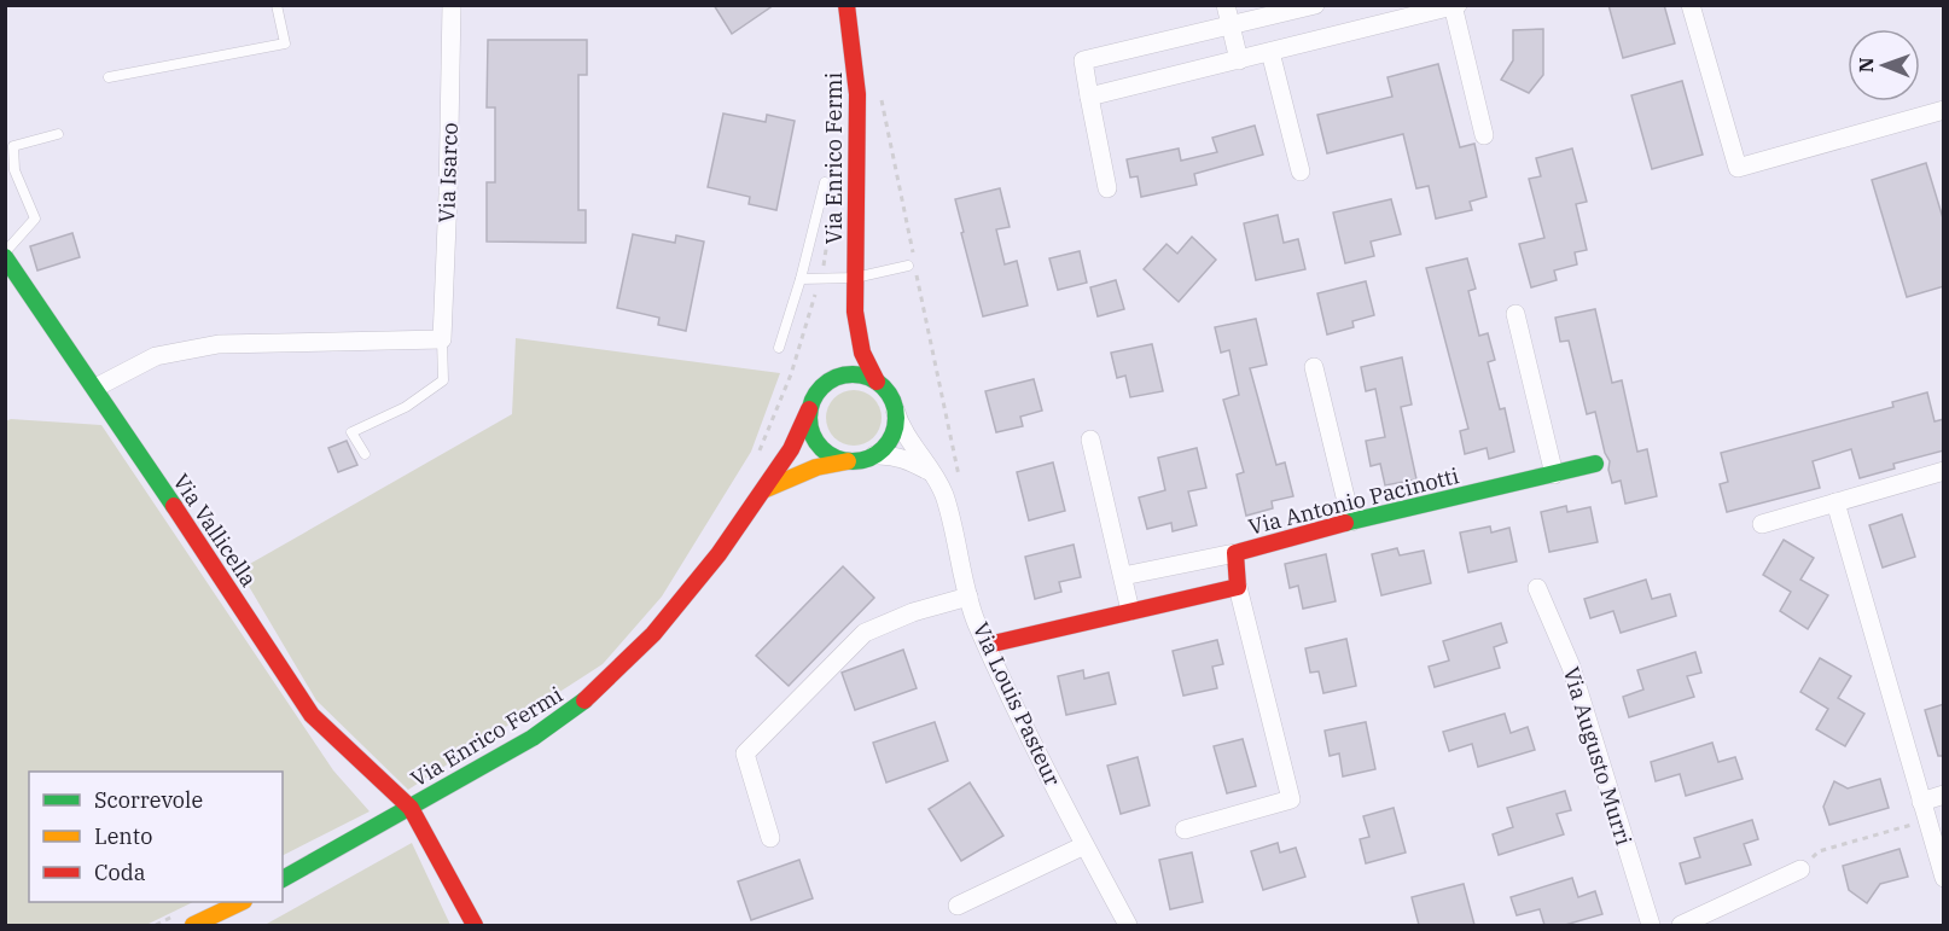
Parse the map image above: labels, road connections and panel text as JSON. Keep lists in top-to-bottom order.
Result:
{
  "streets": {
    "street": [
      "Via Enrico Fermi",
      "Via Isarco",
      "Via Antonio Pacinotti",
      "Via Vallicella",
      "Via Louis Pasteur",
      "Via Augusto Murri"
    ]
  },
  "crossings": [
    ["Via Enrico Fermi", "Via Vallicella"],
    ["Via Enrico Fermi", "Via Louis Pasteur"]
  ],
  "legend": ["Scorrevole", "Lento", "Coda"],
  "north": "left"
}
